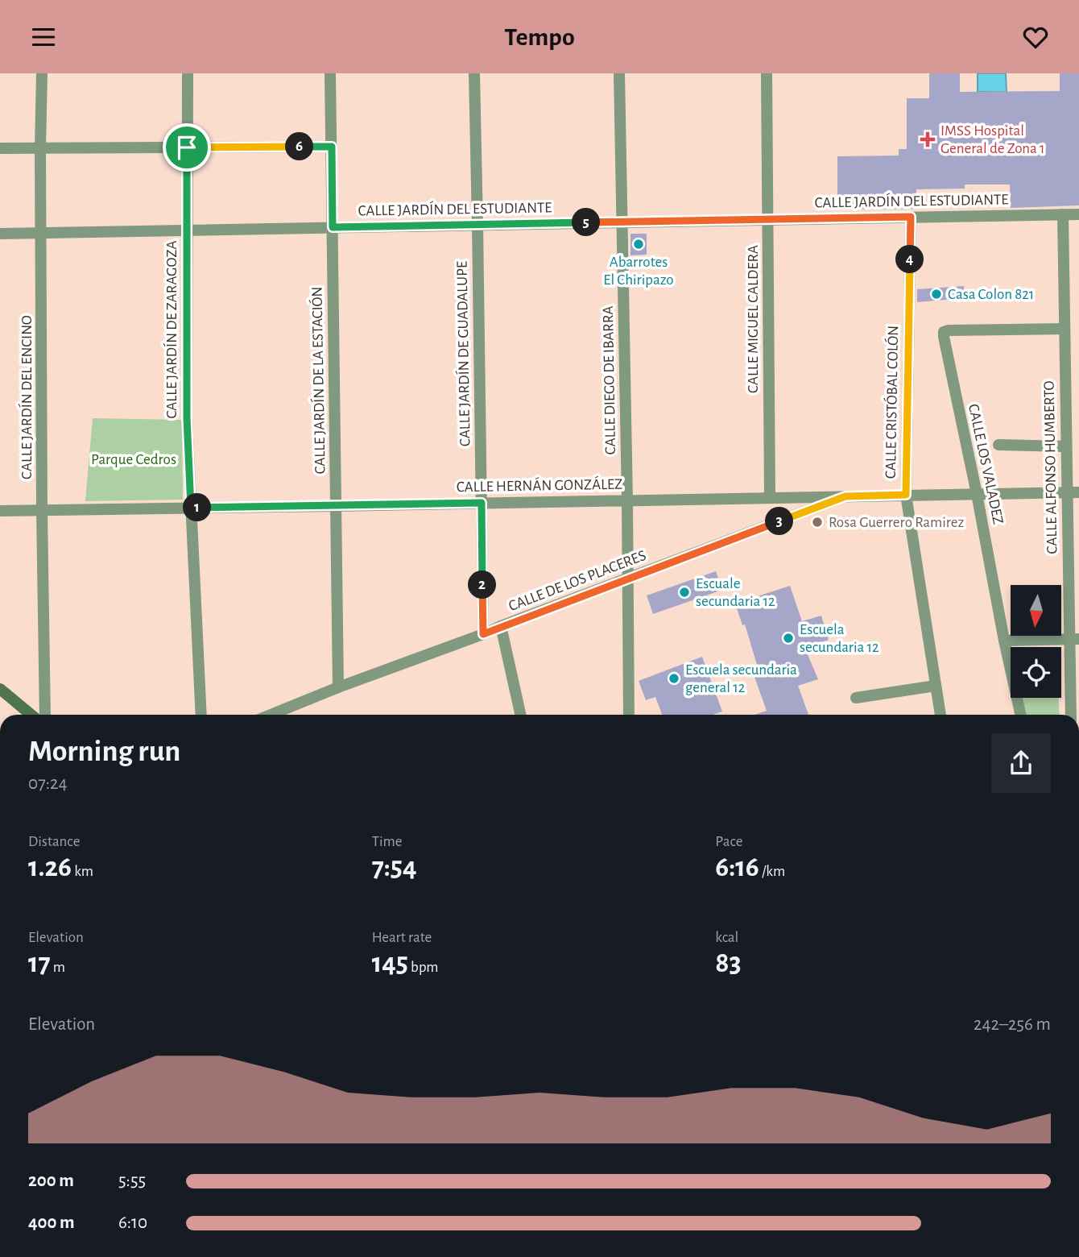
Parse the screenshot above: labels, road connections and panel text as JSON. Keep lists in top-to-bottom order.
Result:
{
  "streets": {
    "street": [
      "CALLE JARDÍN DEL ESTUDIANTE",
      "CALLE MIGUEL CALDERA",
      "CALLE JARDÍN DE ZARAGOZA",
      "CALLE JARDÍN DE GUADALUPE",
      "CALLE JARDÍN DE LA ESTACIÓN",
      "CALLE DIEGO DE IBARRA",
      "CALLE JARDÍN DEL ENCINO",
      "CALLE CRISTÓBAL COLÓN",
      "CALLE LOS VALADEZ",
      "CALLE ALFONSO HUMBERTO",
      "CALLE HERNÁN GONZÁLEZ",
      "CALLE DE LOS PLACERES"
    ]
  },
  "crossings": [
    ["CALLE JARDÍN DEL ESTUDIANTE", "CALLE MIGUEL CALDERA"],
    ["CALLE JARDÍN DEL ESTUDIANTE", "CALLE JARDÍN DE ZARAGOZA"],
    ["CALLE JARDÍN DEL ESTUDIANTE", "CALLE JARDÍN DE GUADALUPE"],
    ["CALLE JARDÍN DEL ESTUDIANTE", "CALLE JARDÍN DE LA ESTACIÓN"],
    ["CALLE JARDÍN DEL ESTUDIANTE", "CALLE DIEGO DE IBARRA"],
    ["CALLE JARDÍN DEL ESTUDIANTE", "CALLE JARDÍN DEL ENCINO"],
    ["CALLE JARDÍN DEL ESTUDIANTE", "CALLE CRISTÓBAL COLÓN"],
    ["CALLE JARDÍN DEL ESTUDIANTE", "CALLE ALFONSO HUMBERTO"],
    ["CALLE MIGUEL CALDERA", "CALLE HERNÁN GONZÁLEZ"],
    ["CALLE JARDÍN DE ZARAGOZA", "CALLE HERNÁN GONZÁLEZ"],
    ["CALLE JARDÍN DE GUADALUPE", "CALLE HERNÁN GONZÁLEZ"],
    ["CALLE JARDÍN DE GUADALUPE", "CALLE DE LOS PLACERES"],
    ["CALLE JARDÍN DE LA ESTACIÓN", "CALLE HERNÁN GONZÁLEZ"],
    ["CALLE JARDÍN DE LA ESTACIÓN", "CALLE DE LOS PLACERES"],
    ["CALLE DIEGO DE IBARRA", "CALLE HERNÁN GONZÁLEZ"],
    ["CALLE DIEGO DE IBARRA", "CALLE DE LOS PLACERES"],
    ["CALLE JARDÍN DEL ENCINO", "CALLE HERNÁN GONZÁLEZ"],
    ["CALLE CRISTÓBAL COLÓN", "CALLE HERNÁN GONZÁLEZ"],
    ["CALLE LOS VALADEZ", "CALLE ALFONSO HUMBERTO"],
    ["CALLE LOS VALADEZ", "CALLE HERNÁN GONZÁLEZ"],
    ["CALLE ALFONSO HUMBERTO", "CALLE HERNÁN GONZÁLEZ"],
    ["CALLE HERNÁN GONZÁLEZ", "CALLE DE LOS PLACERES"]
  ],
  "parks": ["Parque Cedros"],
  "places": {
    "health": ["IMSS Hospital General de Zona 1"],
    "other": [
      "Abarrotes El Chiripazo",
      "Casa Colon 821",
      "Rosa Guerrero Ramirez",
      "Escuale secundaria 12",
      "Escuela secundaria 12",
      "Escuela secundaria general 12"
    ]
  },
  "north": "bottom",
  "page": {
    "header": "Tempo",
    "pins": [
      "6",
      "5",
      "4",
      "1",
      "3",
      "2"
    ],
    "heading": ["Morning run", "07:24"],
    "stats": [
      ["Distance", "1.26 km"],
      ["Time", "7:54"],
      ["Pace", "6:16 /km"],
      ["Elevation", "17 m"],
      ["Heart rate", "145 bpm"],
      ["kcal", "83"]
    ],
    "chart": ["Elevation", "242–256 m"],
    "list": [
      {
        "name": "200 m",
        "note": "5:55"
      },
      {
        "name": "400 m",
        "note": "6:10"
      }
    ]
  }
}
